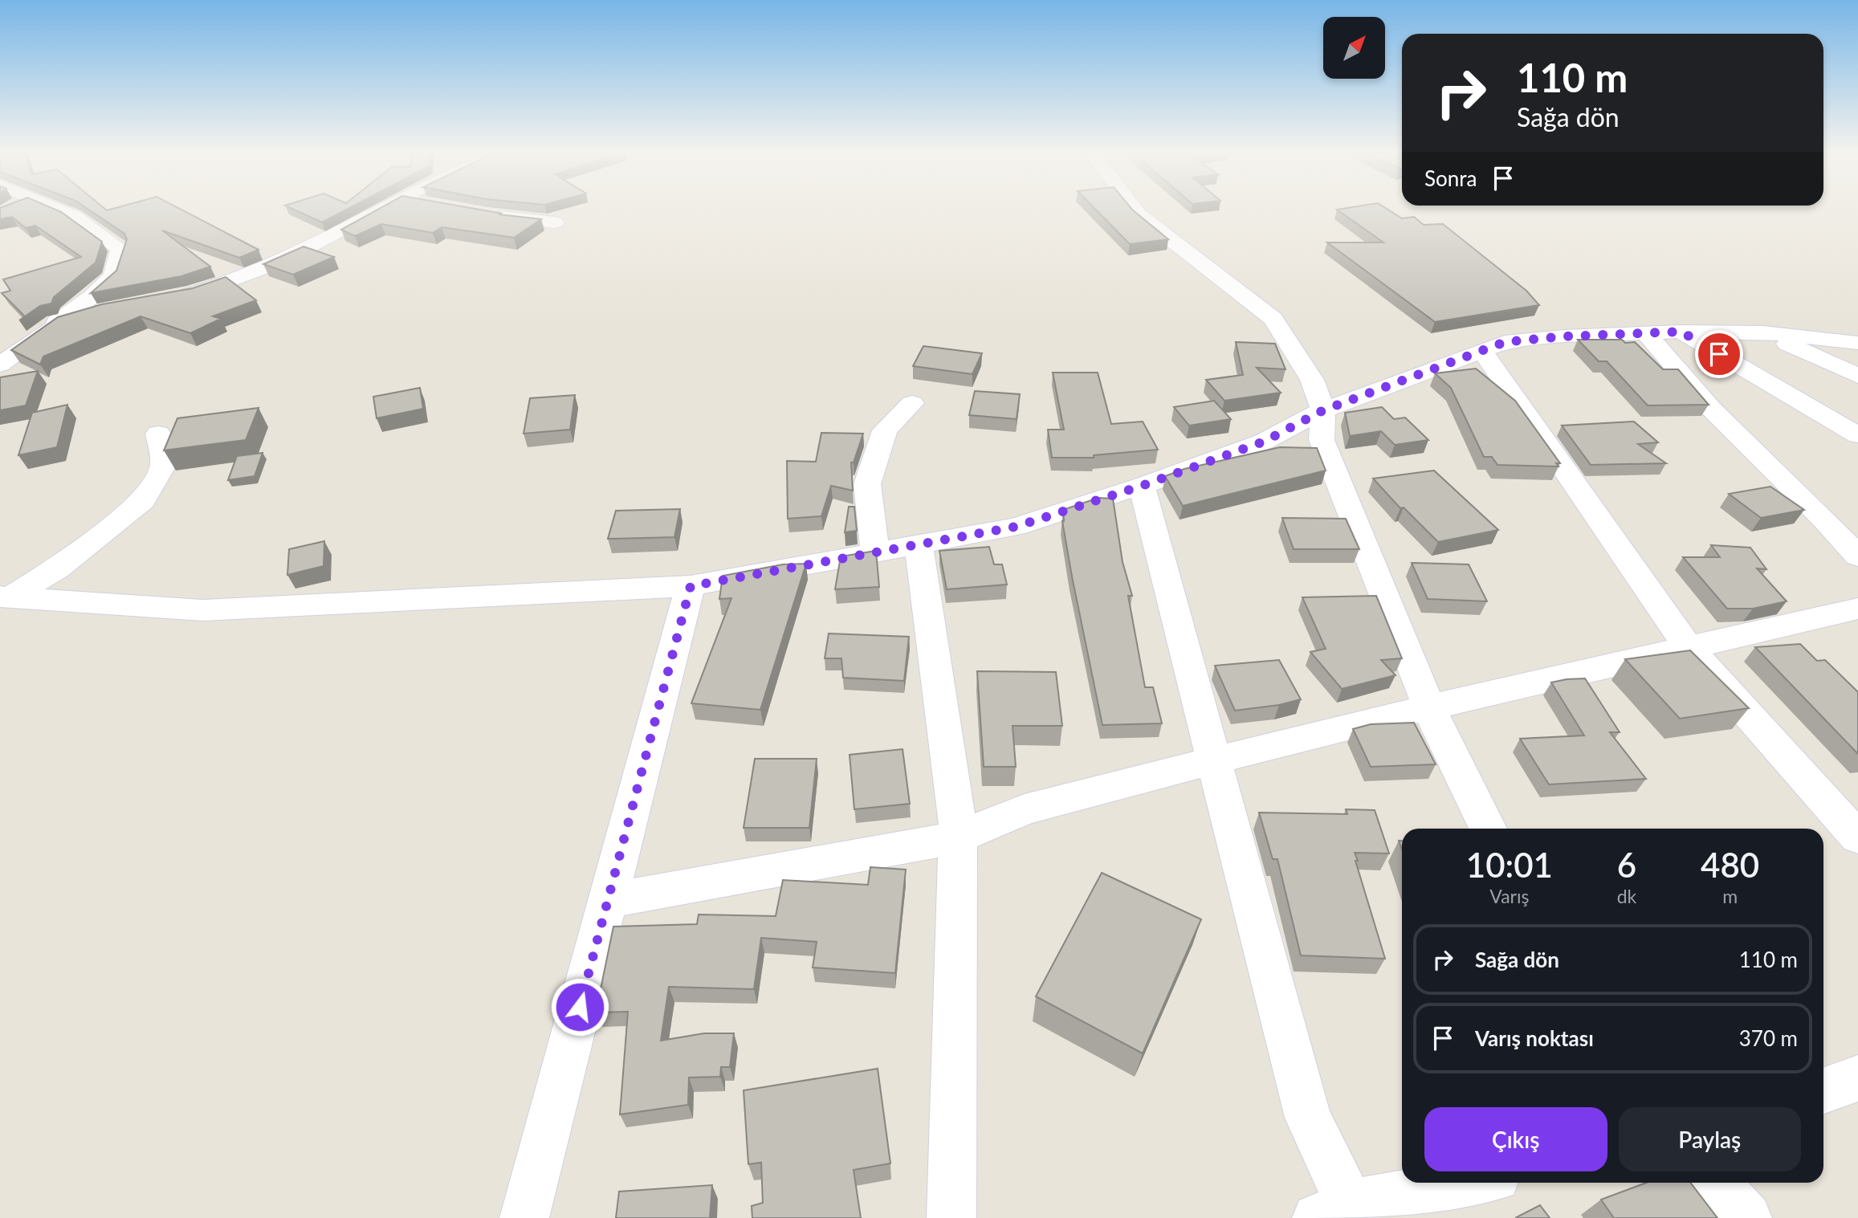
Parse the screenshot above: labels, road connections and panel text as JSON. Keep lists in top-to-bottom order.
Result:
{
  "north": "top right",
  "page": {
    "turn": ["110 m", "Sağa dön"],
    "then": "Sonra",
    "eta": [
      "10:01",
      "Varış",
      "6",
      "dk",
      "480",
      "m"
    ],
    "list": [
      {
        "name": "Sağa dön",
        "value": "110 m"
      },
      {
        "name": "Varış noktası",
        "value": "370 m"
      }
    ],
    "buttons": ["Çıkış", "Paylaş"]
  }
}
